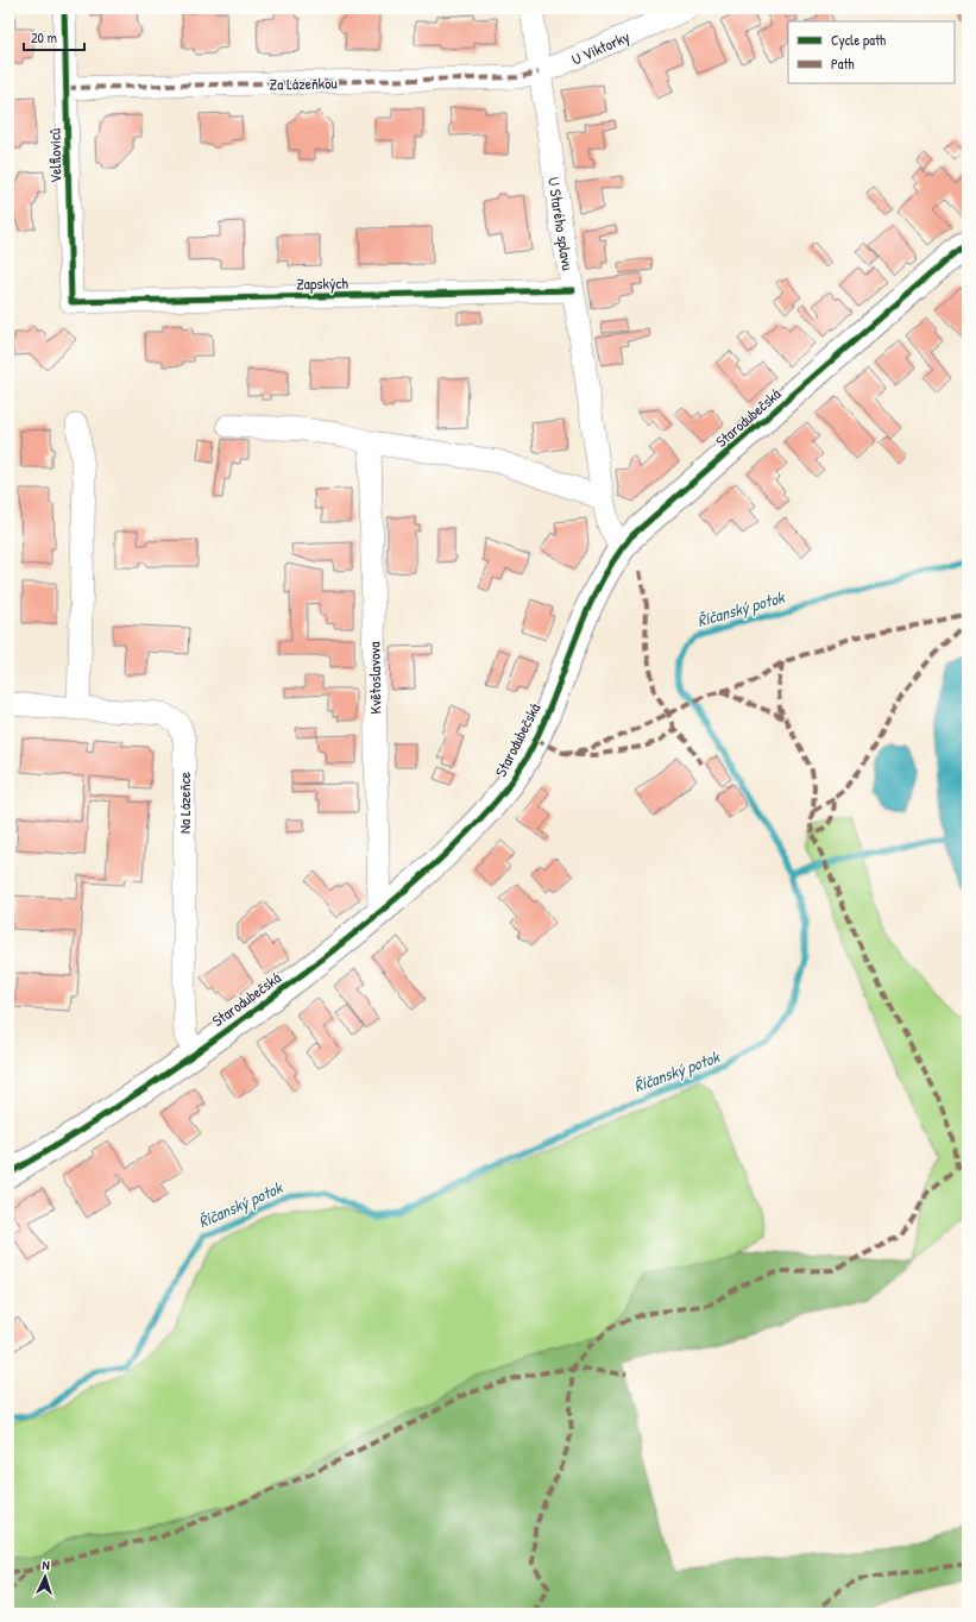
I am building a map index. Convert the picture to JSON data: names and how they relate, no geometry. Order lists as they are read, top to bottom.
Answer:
{
  "streets": {
    "street": [
      "U Viktorky",
      "Za Lázeňkou",
      "Velfloviců",
      "U Starého splavu",
      "Zapských",
      "Starodubečská",
      "Květoslavova",
      "Na Lázeňce"
    ]
  },
  "crossings": [
    ["U Viktorky", "Za Lázeňkou"],
    ["U Viktorky", "U Starého splavu"],
    ["Za Lázeňkou", "Velfloviců"],
    ["Za Lázeňkou", "U Starého splavu"],
    ["Velfloviců", "Zapských"],
    ["U Starého splavu", "Zapských"],
    ["U Starého splavu", "Starodubečská"],
    ["Starodubečská", "Květoslavova"],
    ["Starodubečská", "Na Lázeňce"]
  ],
  "water": ["Říčanský potok"],
  "legend": ["Cycle path", "Path"],
  "scale_bar": "20 m",
  "north": "top"
}
